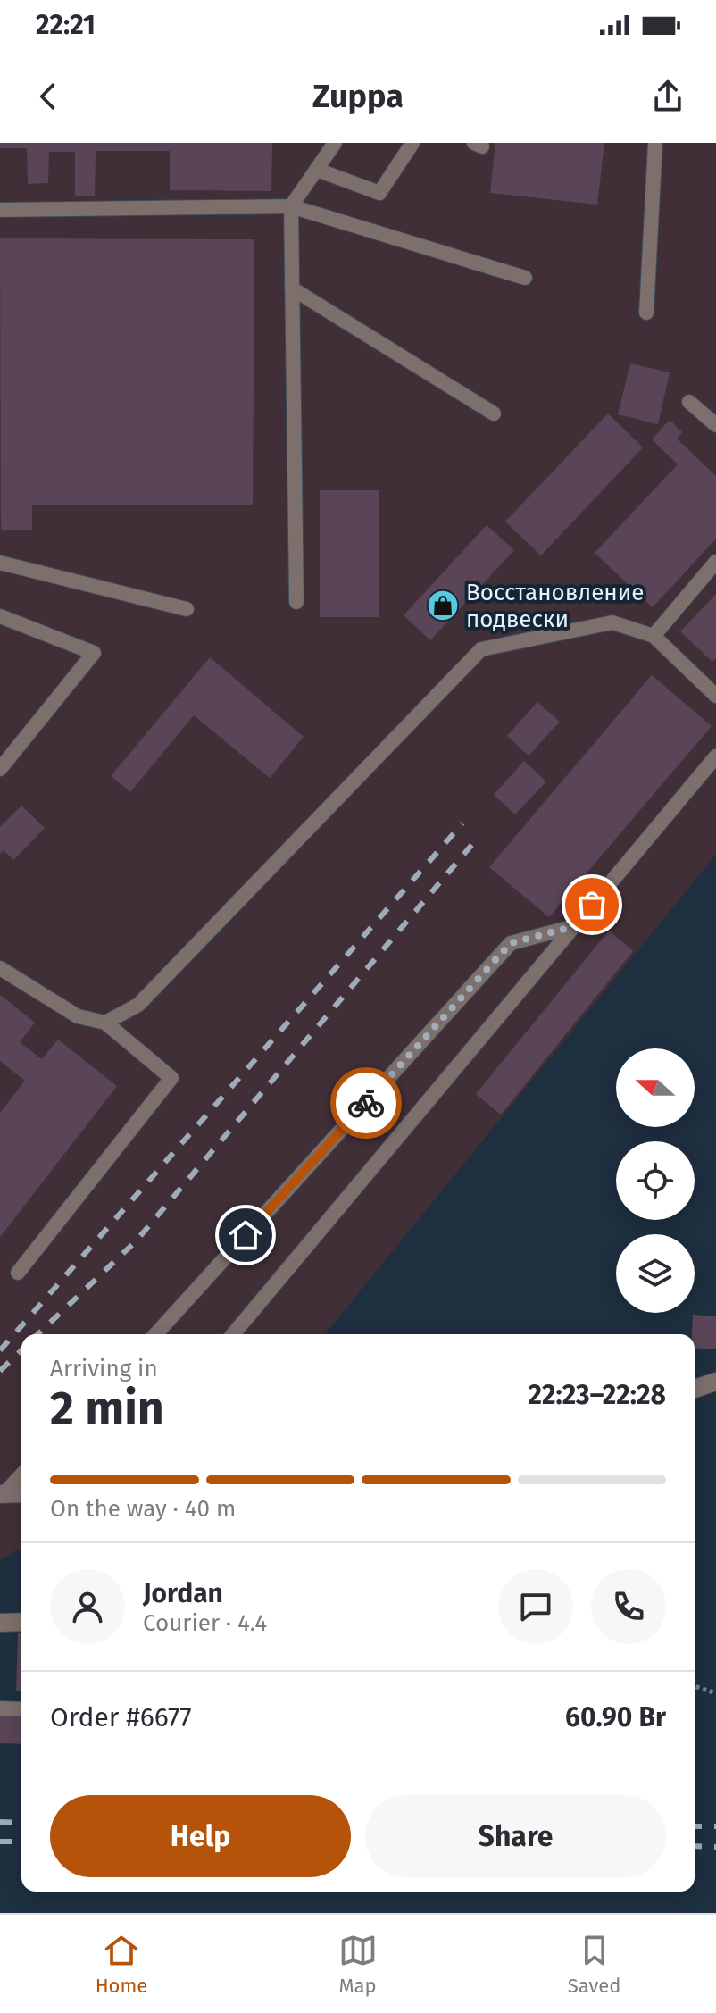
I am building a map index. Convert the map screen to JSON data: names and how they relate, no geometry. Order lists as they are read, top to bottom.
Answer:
{
  "places": {
    "shop": ["Восстановление подвески"]
  },
  "north": "left",
  "page": {
    "status": "22:21",
    "header": "Zuppa",
    "heading": ["2 min", "Arriving in", "22:23–22:28"],
    "panel": [
      "Jordan",
      "Courier · 4.4",
      "Order #6677",
      "60.90 Br"
    ],
    "bar": "On the way · 40 m",
    "buttons": ["Help", "Share"],
    "tabs": ["Home", "Map", "Saved"]
  }
}
